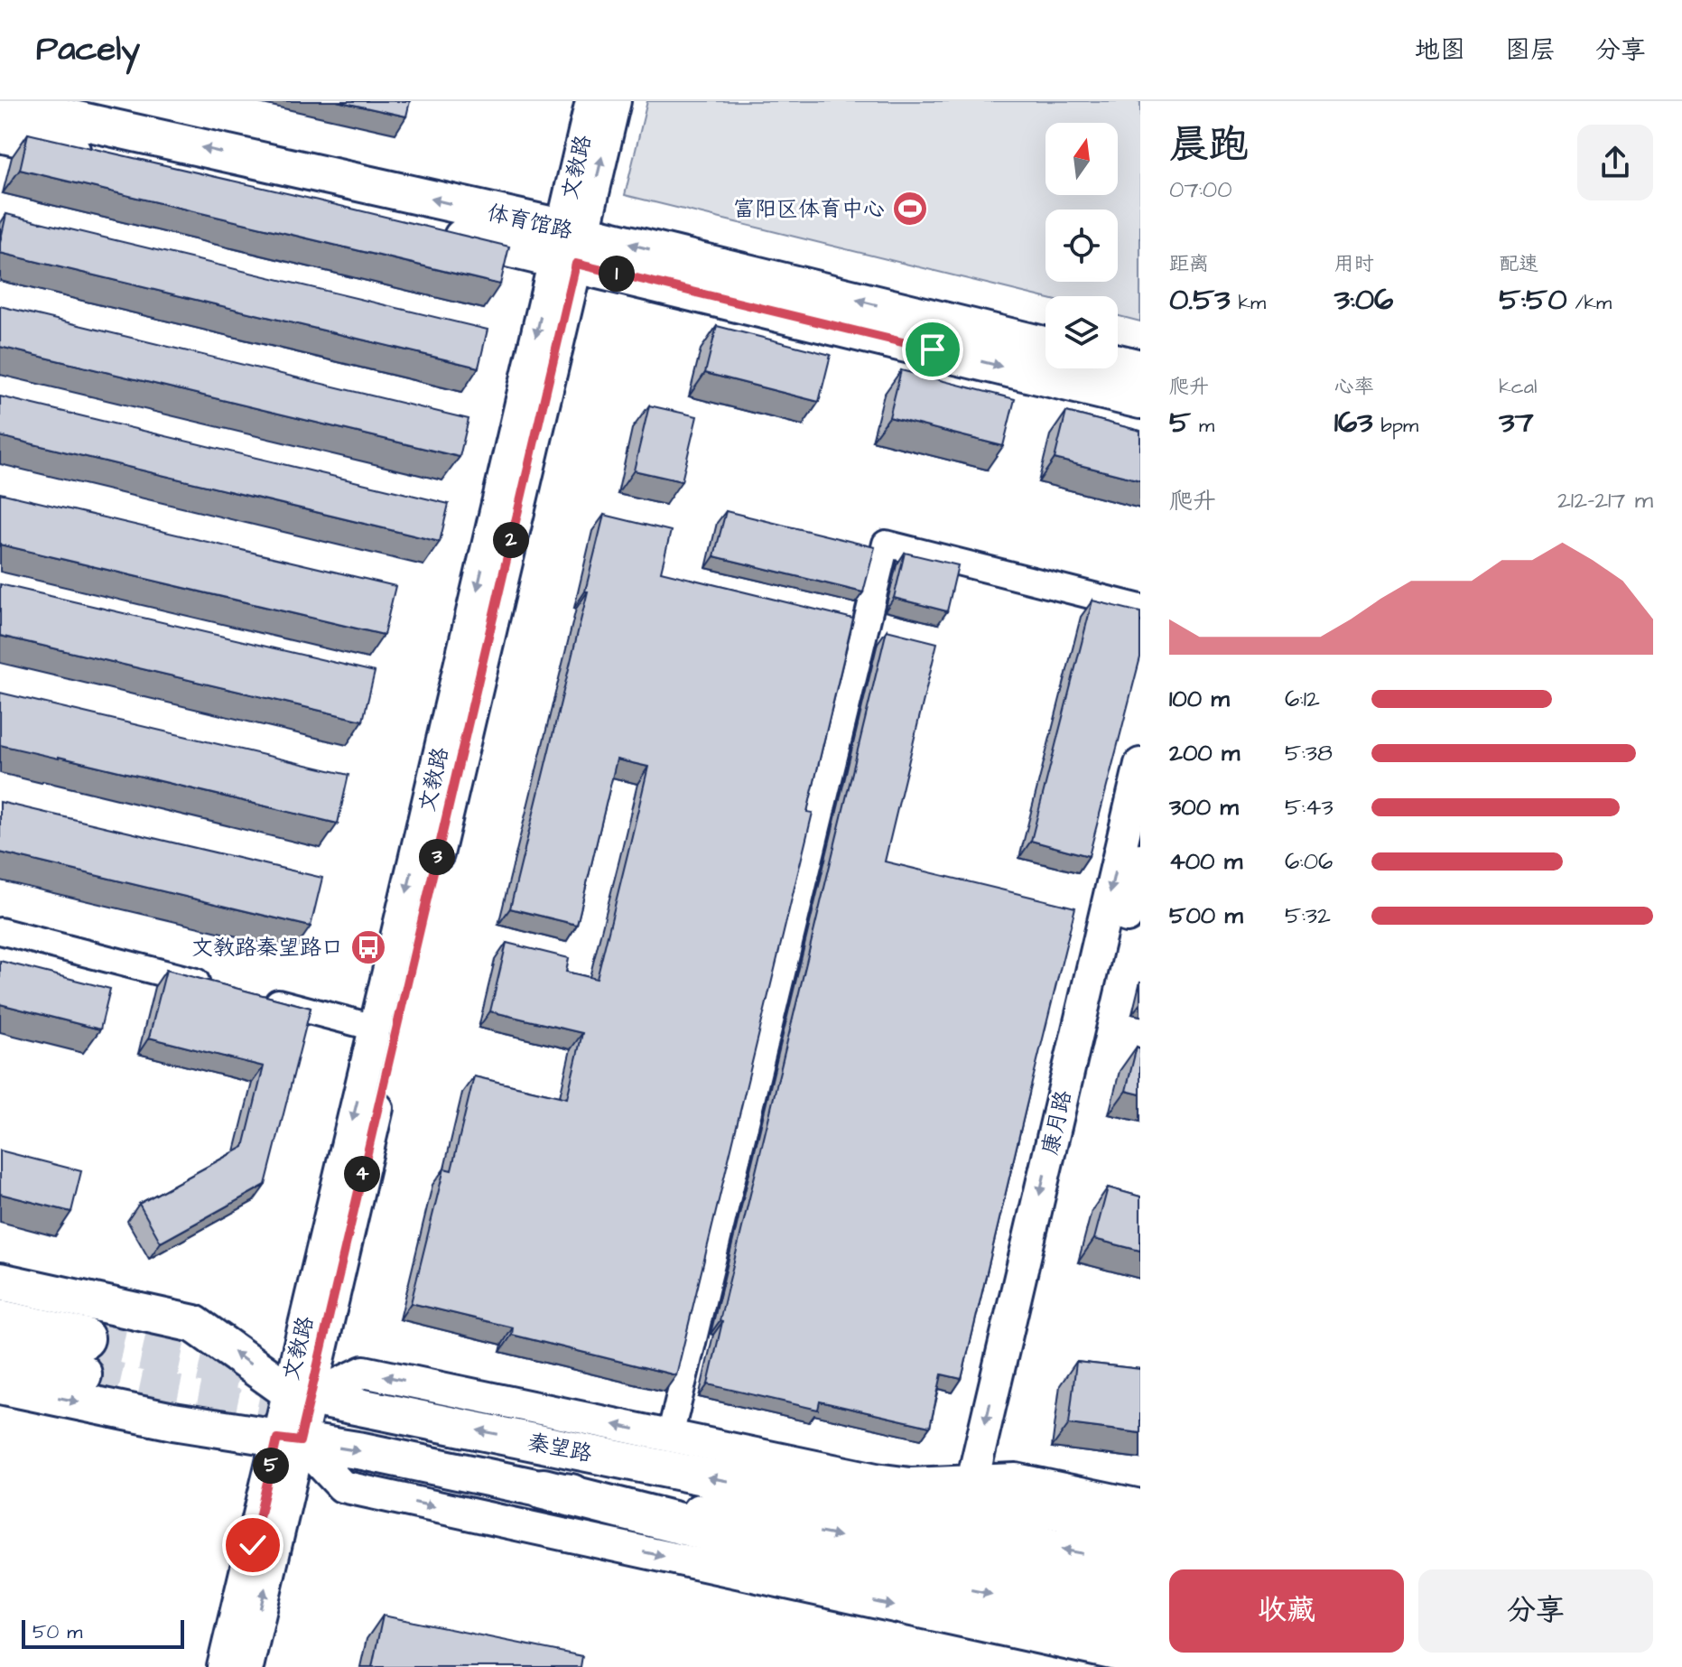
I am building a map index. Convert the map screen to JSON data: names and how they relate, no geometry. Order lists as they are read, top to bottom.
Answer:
{
  "streets": {
    "main road": ["体育馆路", "秦望路"],
    "street": ["文教路", "康月路"]
  },
  "crossings": [
    ["文教路", "体育馆路"],
    ["文教路", "秦望路"]
  ],
  "places": {
    "sports": ["富阳区体育中心"],
    "bus stop": ["文教路秦望路口"]
  },
  "scale_bar": "50 m",
  "north": "top",
  "page": {
    "header": "Pacely",
    "nav": ["地图", "图层", "分享"],
    "heading": ["晨跑", "07:00"],
    "stats": [
      ["距离", "0.53 km"],
      ["用时", "3:06"],
      ["配速", "5:50 /km"],
      ["爬升", "5 m"],
      ["心率", "163 bpm"],
      ["kcal", "37"]
    ],
    "pins": [
      "1",
      "2",
      "3",
      "4",
      "5"
    ],
    "chart": ["爬升", "212–217 m"],
    "list": [
      {
        "name": "100 m",
        "note": "6:12"
      },
      {
        "name": "200 m",
        "note": "5:38"
      },
      {
        "name": "300 m",
        "note": "5:43"
      },
      {
        "name": "400 m",
        "note": "6:06"
      },
      {
        "name": "500 m",
        "note": "5:32"
      }
    ],
    "buttons": ["收藏", "分享"],
    "scale": "50 m"
  }
}
